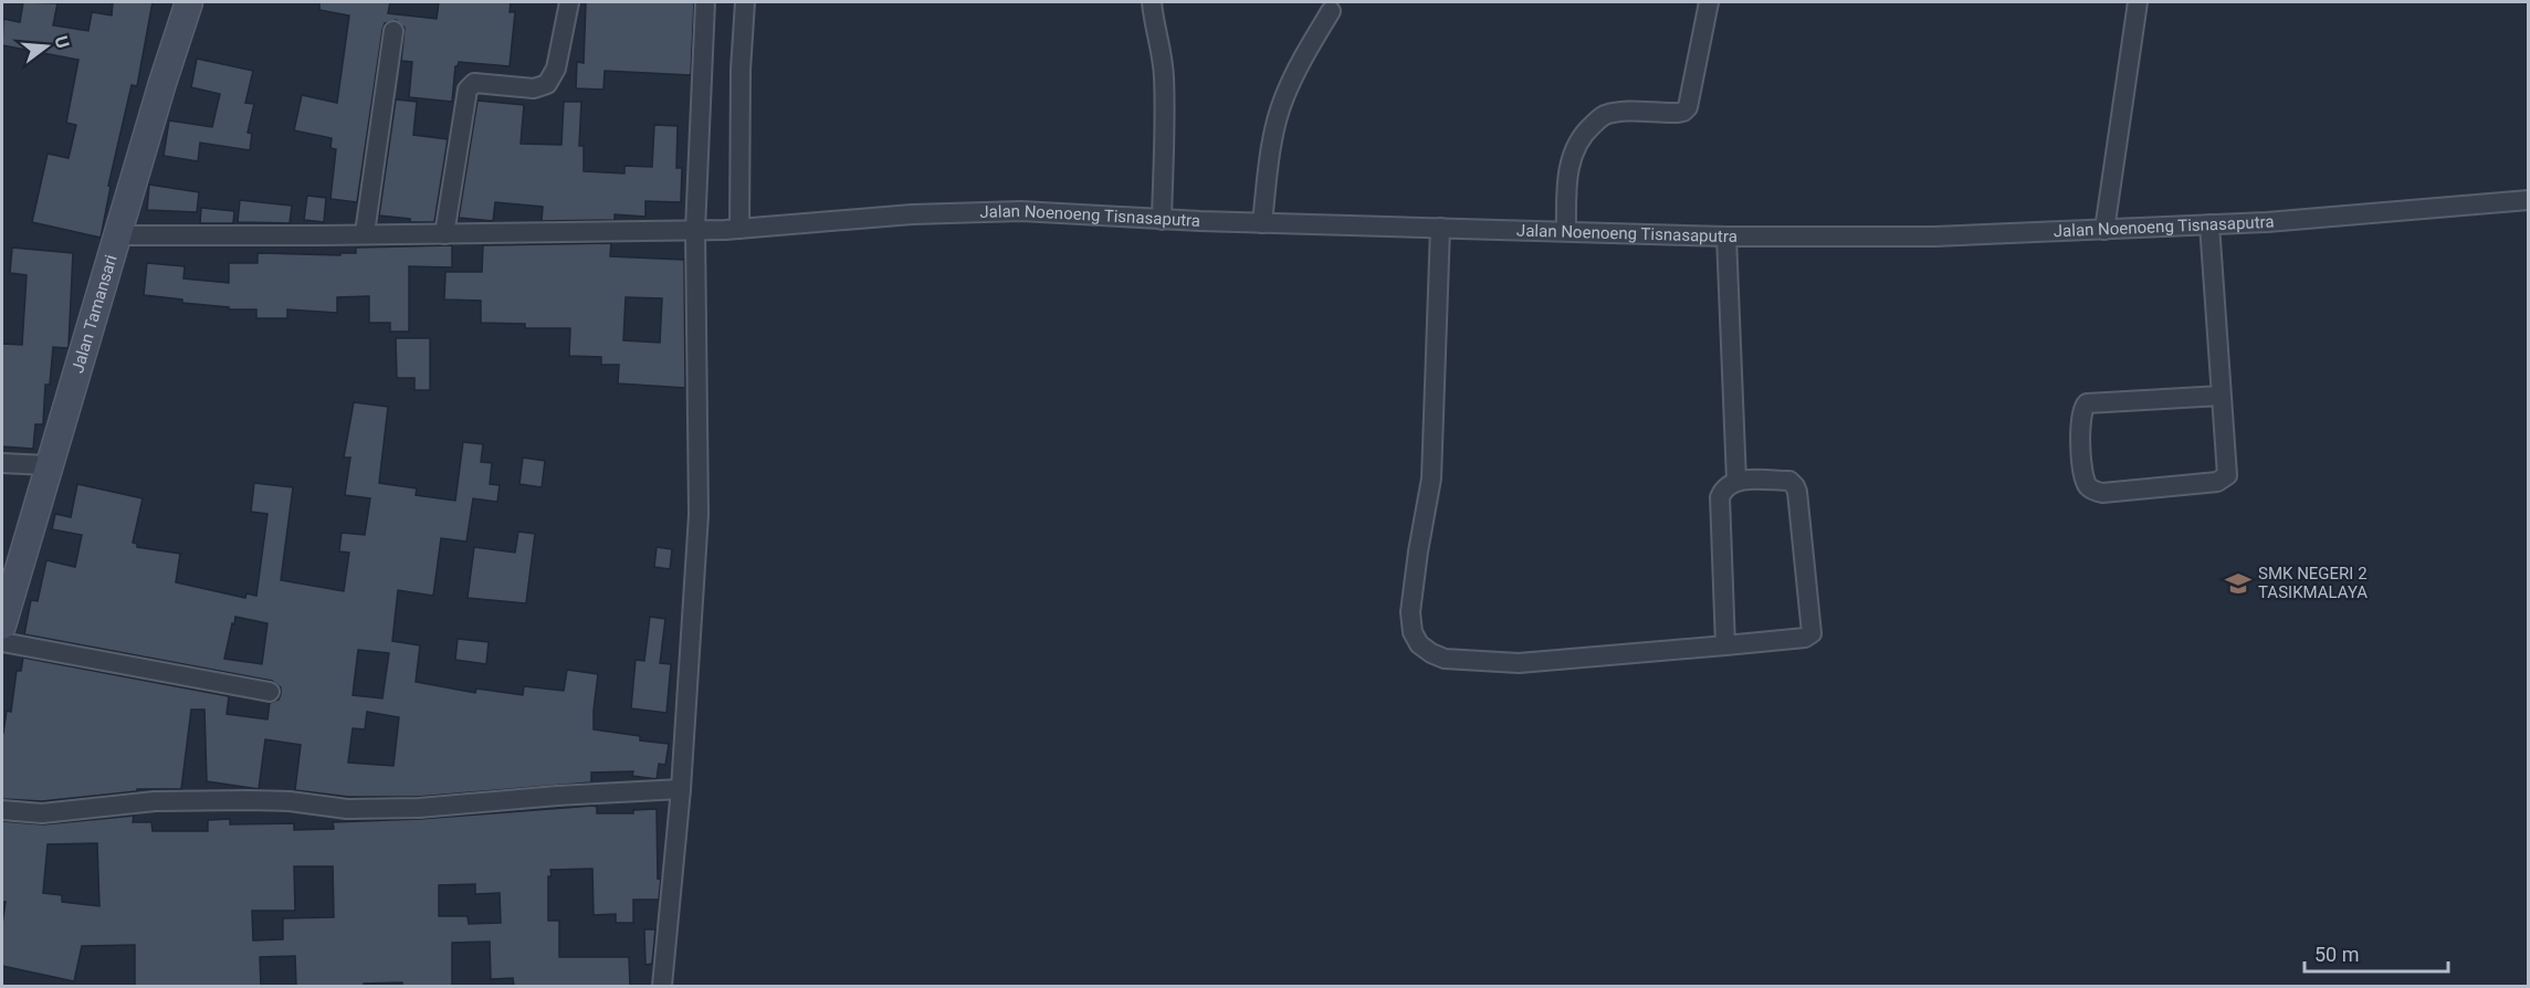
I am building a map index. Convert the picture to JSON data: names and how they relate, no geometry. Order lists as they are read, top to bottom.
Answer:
{
  "streets": {
    "main road": ["Jalan Tamansari"],
    "street": ["Jalan Noenoeng Tisnasaputra"]
  },
  "crossings": [
    ["Jalan Noenoeng Tisnasaputra", "Jalan Tamansari"]
  ],
  "places": {
    "school or university": ["SMK NEGERI 2 TASIKMALAYA"]
  },
  "scale_bar": "50 m",
  "north": "right"
}
